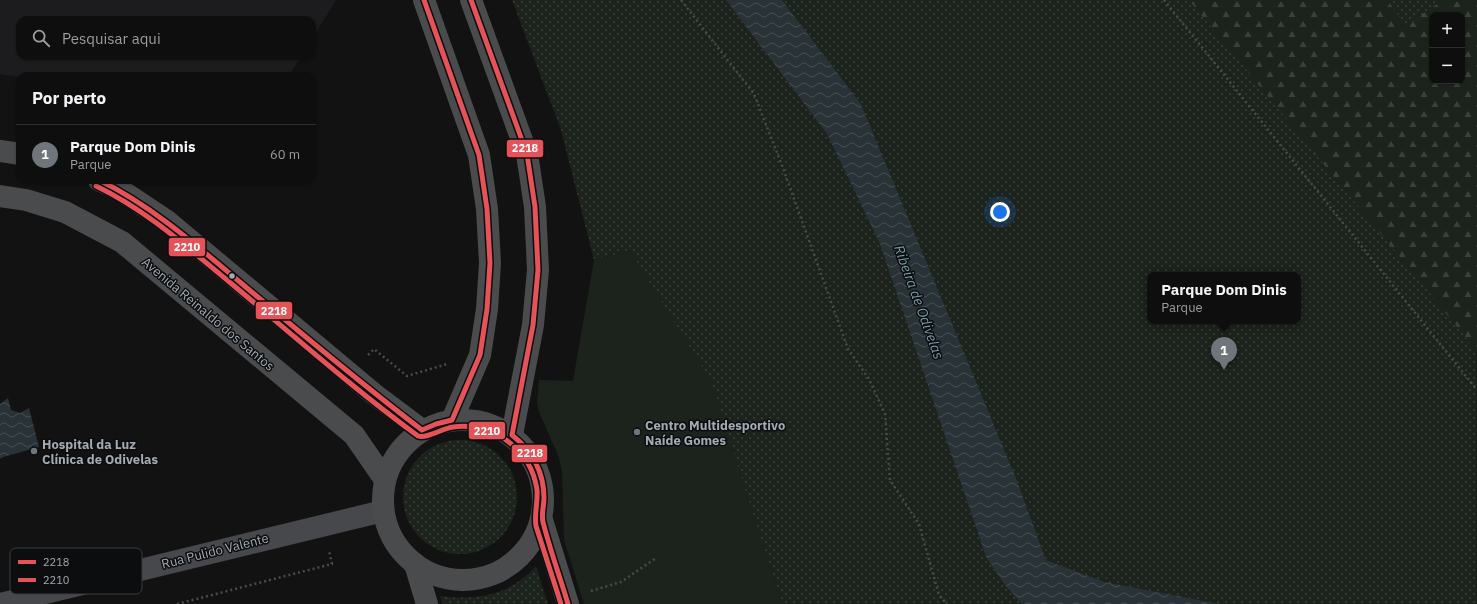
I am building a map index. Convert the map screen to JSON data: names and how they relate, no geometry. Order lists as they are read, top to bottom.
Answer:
{
  "streets": {
    "main road": ["Avenida Reinaldo dos Santos"],
    "street": ["Rua Pulido Valente"]
  },
  "water": ["Ribeira de Odivelas"],
  "places": ["Centro Multidesportivo Naíde Gomes", "Hospital da Luz Clínica de Odivelas"],
  "lines": ["transit line 2218", "transit line 2210"],
  "legend": ["2218", "2210"],
  "page": {
    "map_buttons": ["+", "−"],
    "search": "Pesquisar aqui",
    "heading": "Por perto",
    "list": [
      {
        "mark": "1",
        "name": "Parque Dom Dinis",
        "note": "Parque",
        "value": "60 m"
      }
    ],
    "popup": ["Parque Dom Dinis", "Parque"],
    "pins": "1"
  }
}
